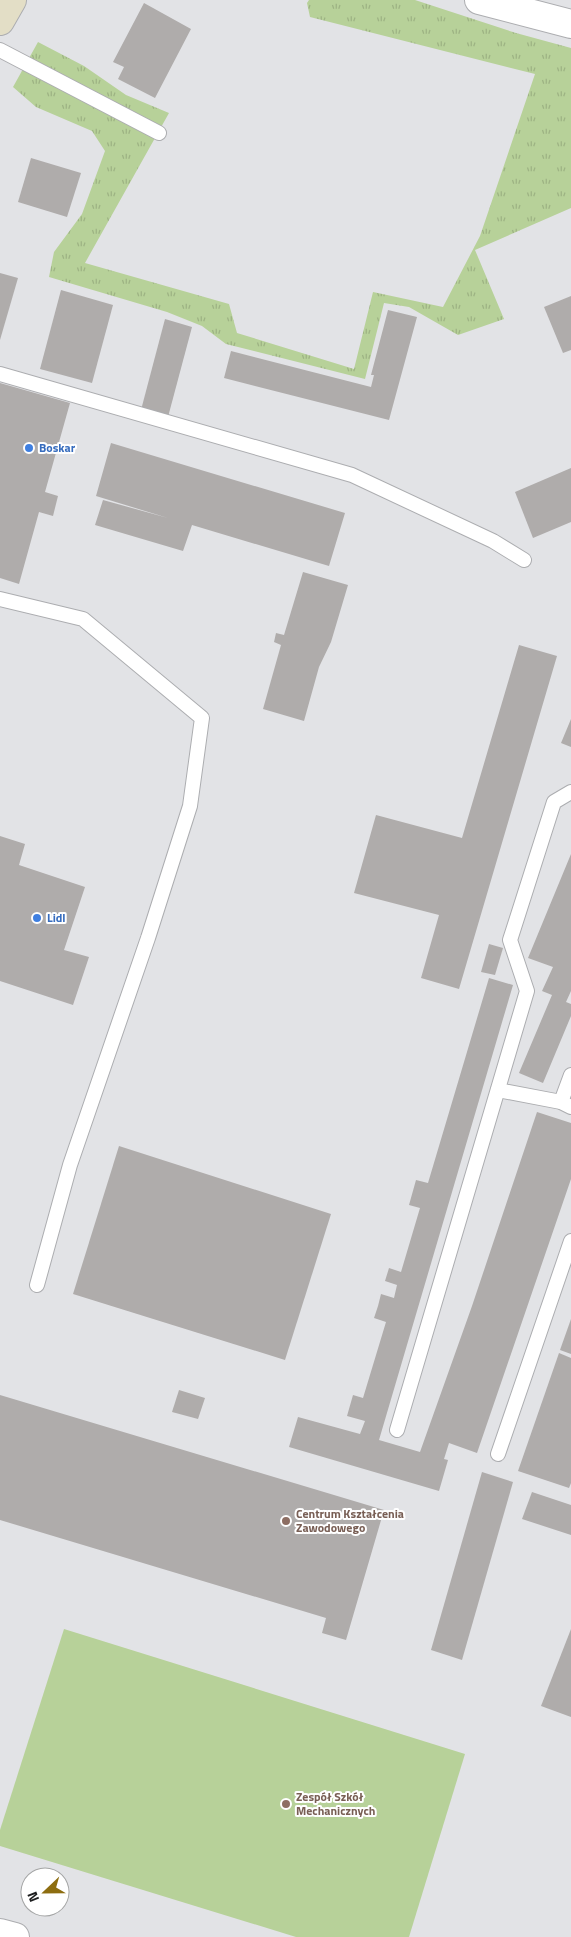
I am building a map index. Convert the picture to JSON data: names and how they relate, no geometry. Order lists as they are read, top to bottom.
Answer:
{
  "places": [
    "Boskar",
    "Lidl",
    "Centrum Kształcenia Zawodowego",
    "Zespół Szkół Mechanicznych"
  ],
  "north": "left"
}
